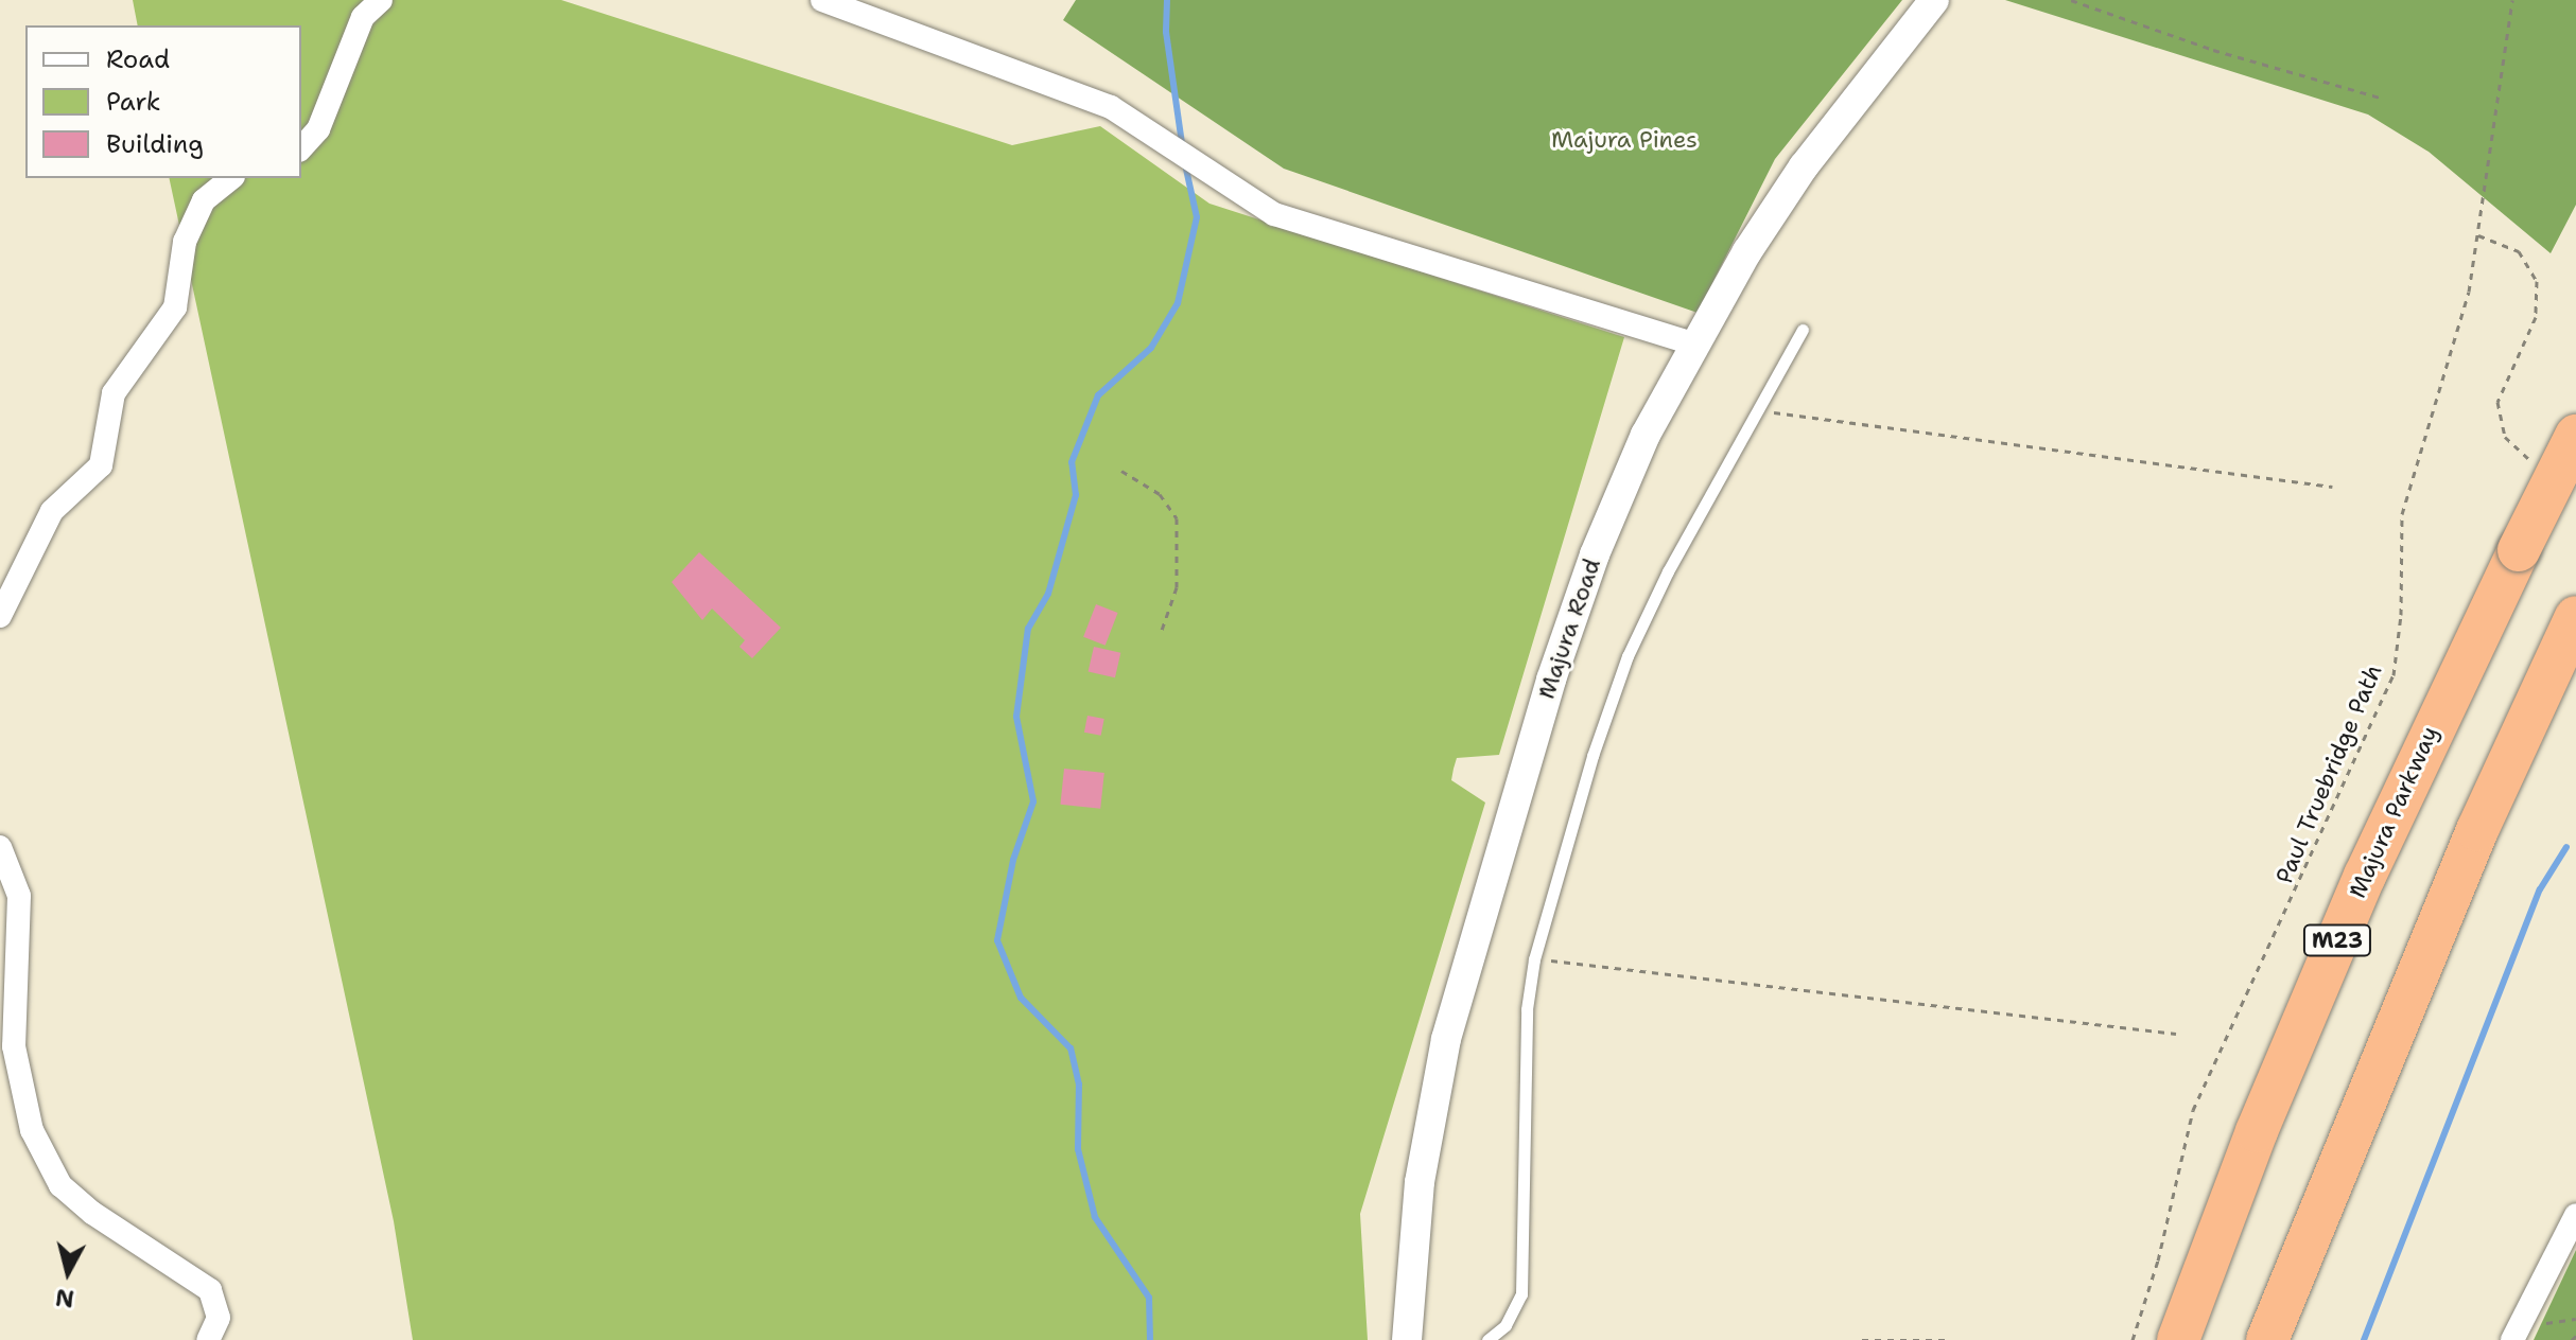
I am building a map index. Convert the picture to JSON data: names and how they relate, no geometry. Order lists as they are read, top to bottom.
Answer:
{
  "streets": {
    "highway": ["Majura Parkway", "M23"],
    "street": ["Majura Road"],
    "path": ["Paul Truebridge Path"]
  },
  "parks": ["Majura Pines"],
  "legend": ["Road", "Park", "Building"],
  "north": "bottom"
}
